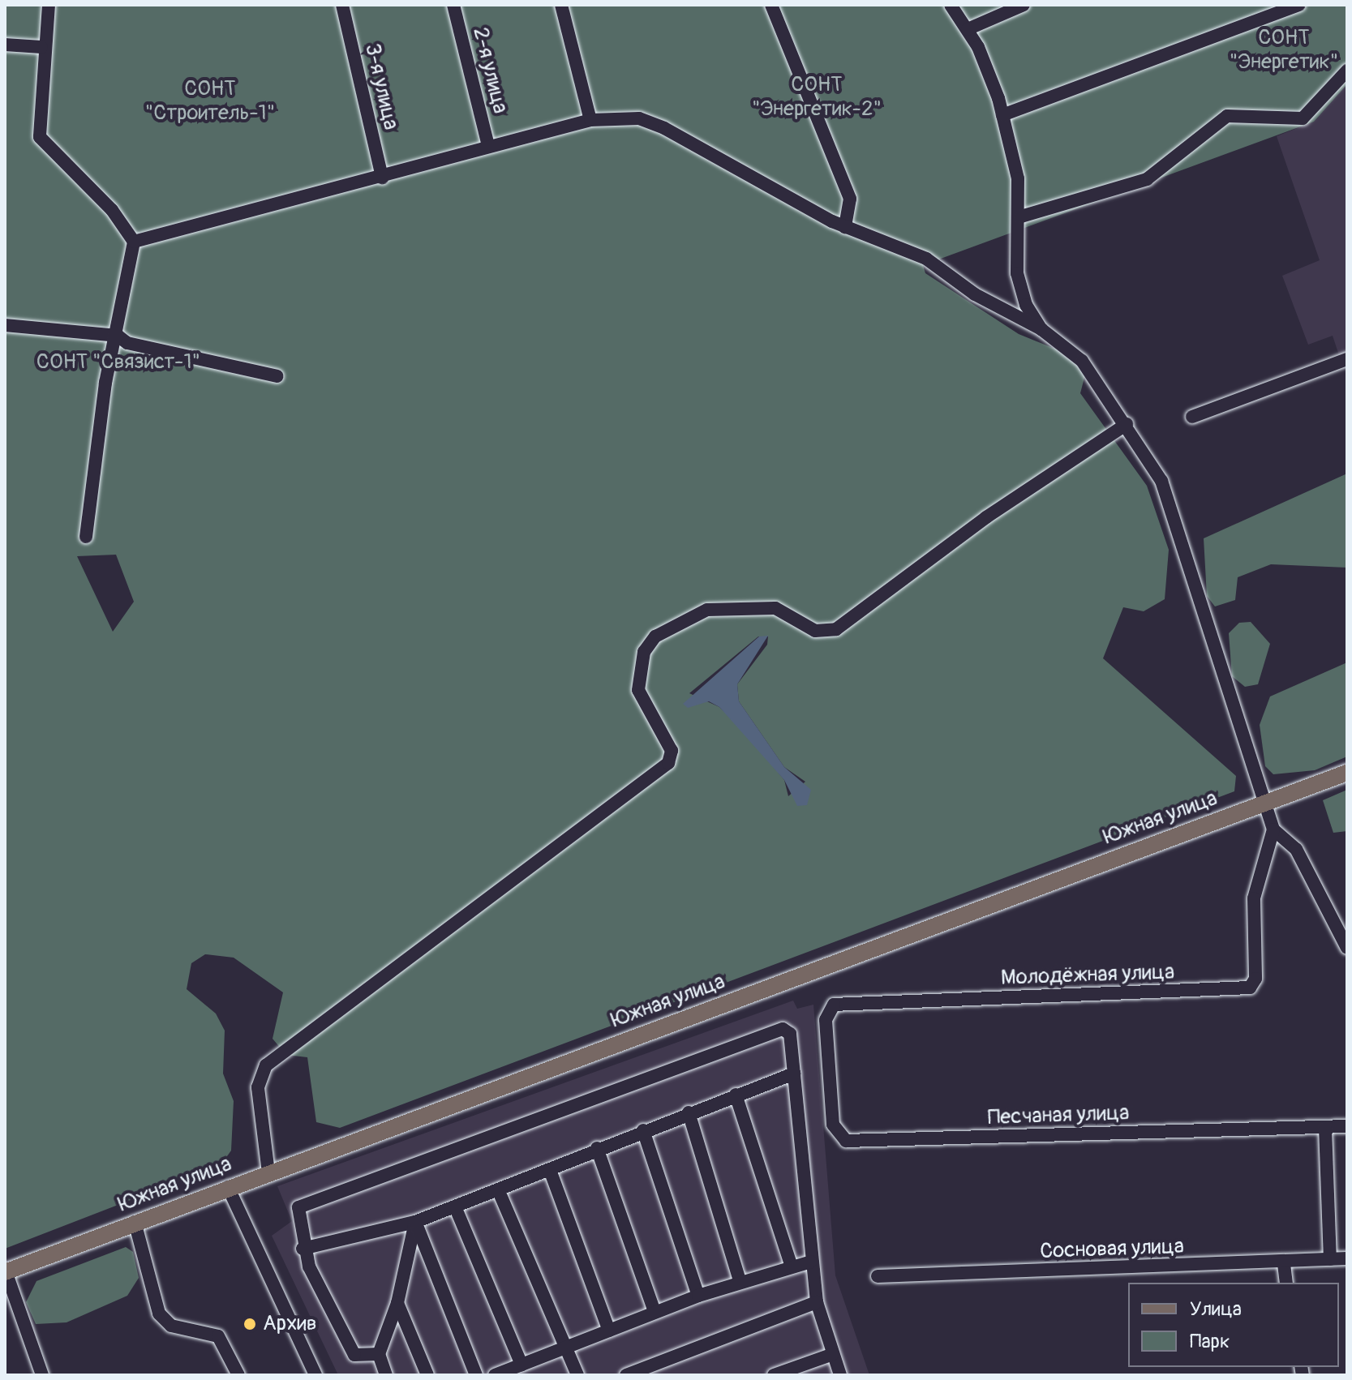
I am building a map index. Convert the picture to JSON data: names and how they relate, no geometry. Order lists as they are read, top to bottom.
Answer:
{
  "streets": {
    "main road": ["Южная улица"],
    "street": [
      "2-я улица",
      "3-я улица",
      "Молодёжная улица",
      "Песчаная улица",
      "Сосновая улица"
    ]
  },
  "crossings": [
    ["Молодёжная улица", "Песчаная улица"]
  ],
  "parks": [
    "СОНТ \"Энергетик\"",
    "СОНТ \"Энергетик-2\"",
    "СОНТ \"Строитель-1\"",
    "СОНТ \"Связист-1\""
  ],
  "places": ["Архив"],
  "legend": ["Улица", "Парк"]
}
